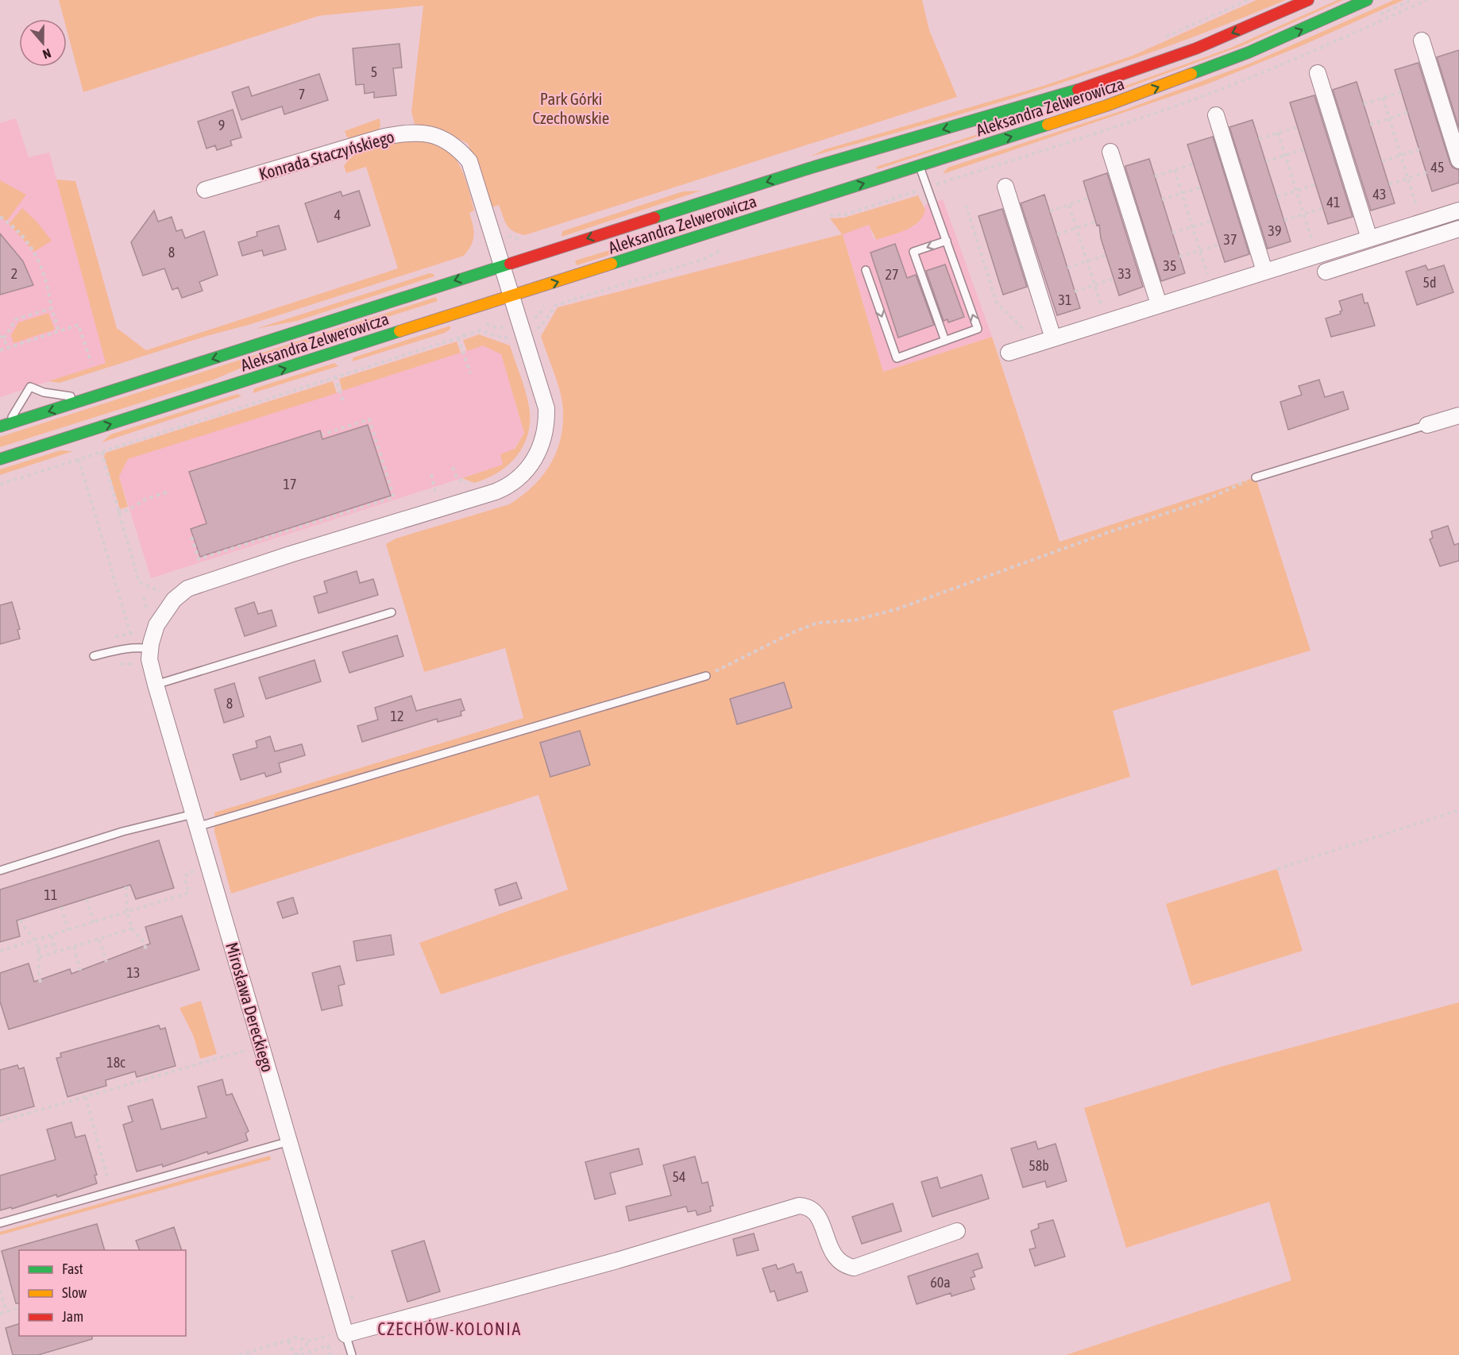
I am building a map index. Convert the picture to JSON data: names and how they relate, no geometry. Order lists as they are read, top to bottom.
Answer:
{
  "streets": {
    "street": ["Aleksandra Zelwerowicza", "Konrada Staczyńskiego", "Mirosława Dereckiego"]
  },
  "crossings": [
    ["Aleksandra Zelwerowicza", "Konrada Staczyńskiego"],
    ["Konrada Staczyńskiego", "Mirosława Dereckiego"]
  ],
  "districts": ["CZECHÓW-KOLONIA"],
  "parks": ["Park Górki Czechowskie"],
  "house_numbers": [
    "5",
    "7",
    "9",
    "45",
    "43",
    "41",
    "4",
    "39",
    "37",
    "8",
    "35",
    "2",
    "33",
    "27",
    "5d",
    "31",
    "17",
    "8",
    "12",
    "11",
    "13",
    "18c",
    "58b",
    "54",
    "60a"
  ],
  "legend": ["Fast", "Slow", "Jam"],
  "north": "bottom"
}
